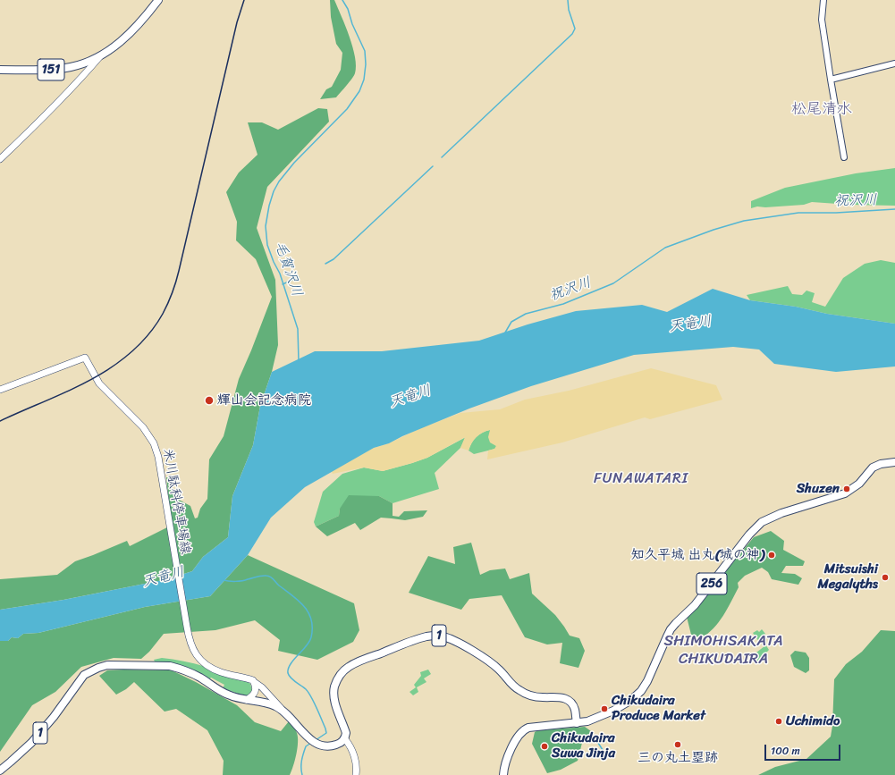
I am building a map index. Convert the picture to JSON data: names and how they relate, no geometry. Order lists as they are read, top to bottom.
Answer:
{
  "streets": {
    "main road": [
      "151",
      "米川駄科停車場線",
      "256",
      "1"
    ]
  },
  "crossings": [
    ["米川駄科停車場線", "1"],
    ["256", "1"]
  ],
  "districts": ["松尾清水", "FUNAWATARI", "SHIMOHISAKATA CHIKUDAIRA"],
  "water": ["祝沢川", "毛賀沢川", "天竜川"],
  "places": [
    "輝山会記念病院",
    "Shuzen",
    "知久平城 出丸(城の神)",
    "Mitsuishi Megalyths",
    "Chikudaira Produce Market",
    "Uchimido",
    "三の丸土塁跡",
    "Chikudaira Suwa Jinja"
  ],
  "scale_bar": "100 m"
}
